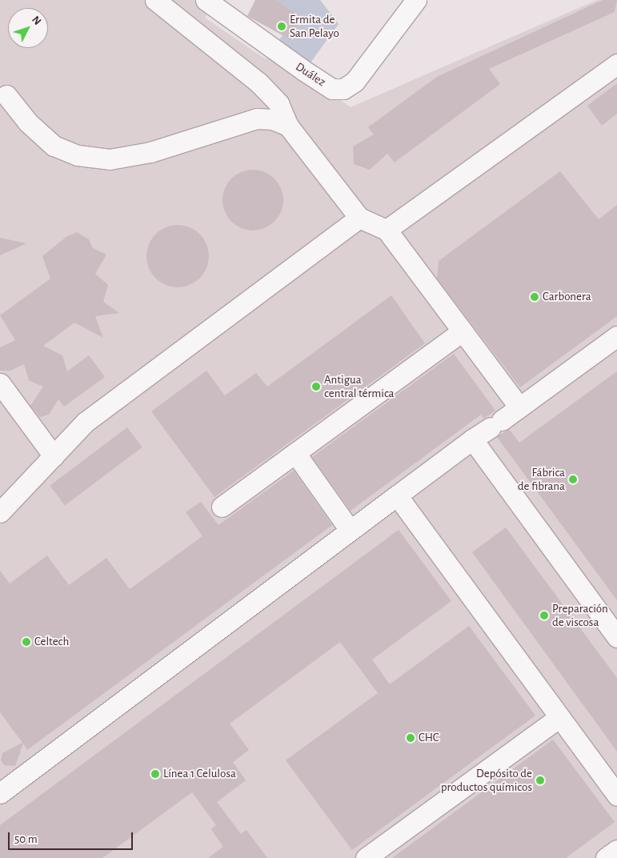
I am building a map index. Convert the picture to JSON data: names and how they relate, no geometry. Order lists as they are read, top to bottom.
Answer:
{
  "streets": {
    "street": ["Duález"]
  },
  "places": [
    "Ermita de San Pelayo",
    "Carbonera",
    "Antigua central térmica",
    "Fábrica de fibrana",
    "Preparación de viscosa",
    "Celtech",
    "CHC",
    "Línea 1 Celulosa",
    "Depósito de productos químicos"
  ],
  "scale_bar": "50 m",
  "north": "top right"
}
